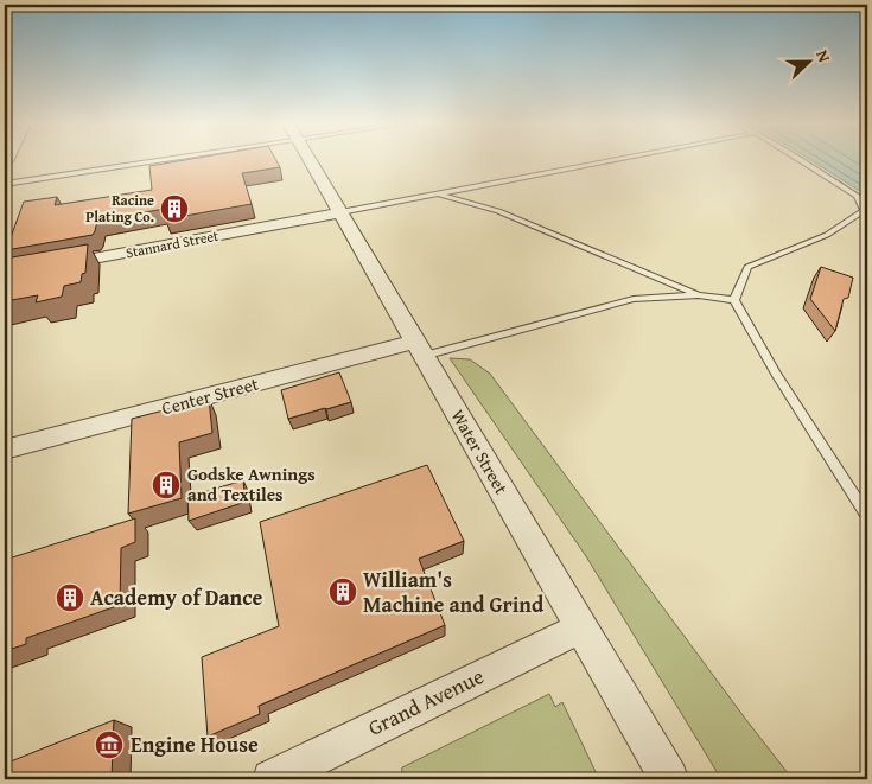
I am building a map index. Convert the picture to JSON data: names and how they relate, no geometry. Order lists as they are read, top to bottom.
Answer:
{
  "streets": {
    "street": [
      "Stannard Street",
      "Center Street",
      "Water Street",
      "Grand Avenue"
    ]
  },
  "crossings": [
    ["Stannard Street", "Water Street"],
    ["Center Street", "Water Street"],
    ["Water Street", "Grand Avenue"]
  ],
  "places": {
    "building": [
      "Racine Plating Co.",
      "Godske Awnings and Textiles",
      "William's Machine and Grind",
      "Academy of Dance"
    ],
    "museum": ["Engine House"]
  },
  "north": "right"
}
